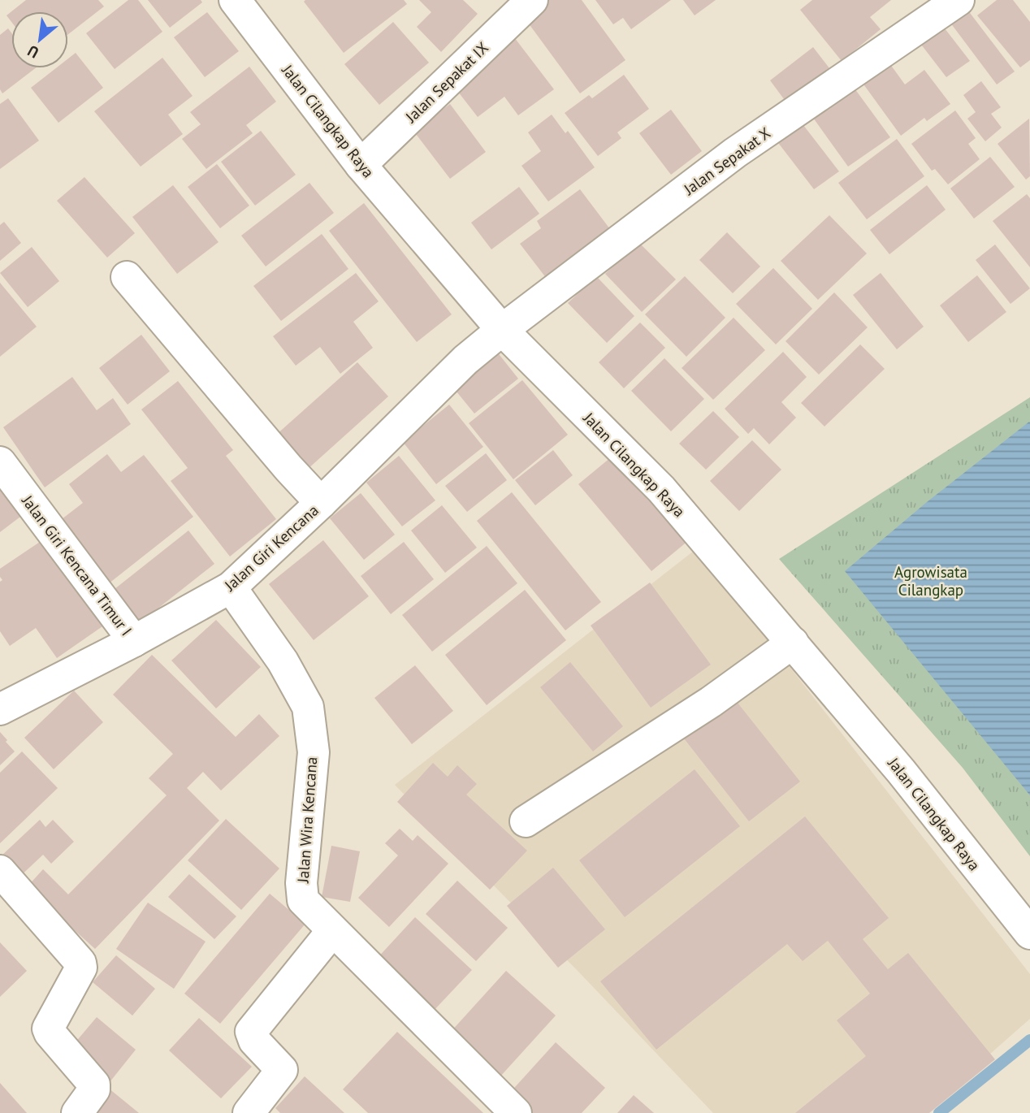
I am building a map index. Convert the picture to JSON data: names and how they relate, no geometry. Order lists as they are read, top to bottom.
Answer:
{
  "streets": {
    "street": [
      "Jalan Sepakat IX",
      "Jalan Cilangkap Raya",
      "Jalan Sepakat X",
      "Jalan Giri Kencana",
      "Jalan Giri Kencana Timur I",
      "Jalan Wira Kencana"
    ]
  },
  "crossings": [
    ["Jalan Sepakat IX", "Jalan Cilangkap Raya"],
    ["Jalan Cilangkap Raya", "Jalan Sepakat X"],
    ["Jalan Cilangkap Raya", "Jalan Giri Kencana"],
    ["Jalan Sepakat X", "Jalan Giri Kencana"],
    ["Jalan Giri Kencana", "Jalan Giri Kencana Timur I"],
    ["Jalan Giri Kencana", "Jalan Wira Kencana"]
  ],
  "parks": ["Agrowisata Cilangkap"],
  "north": "bottom left"
}
